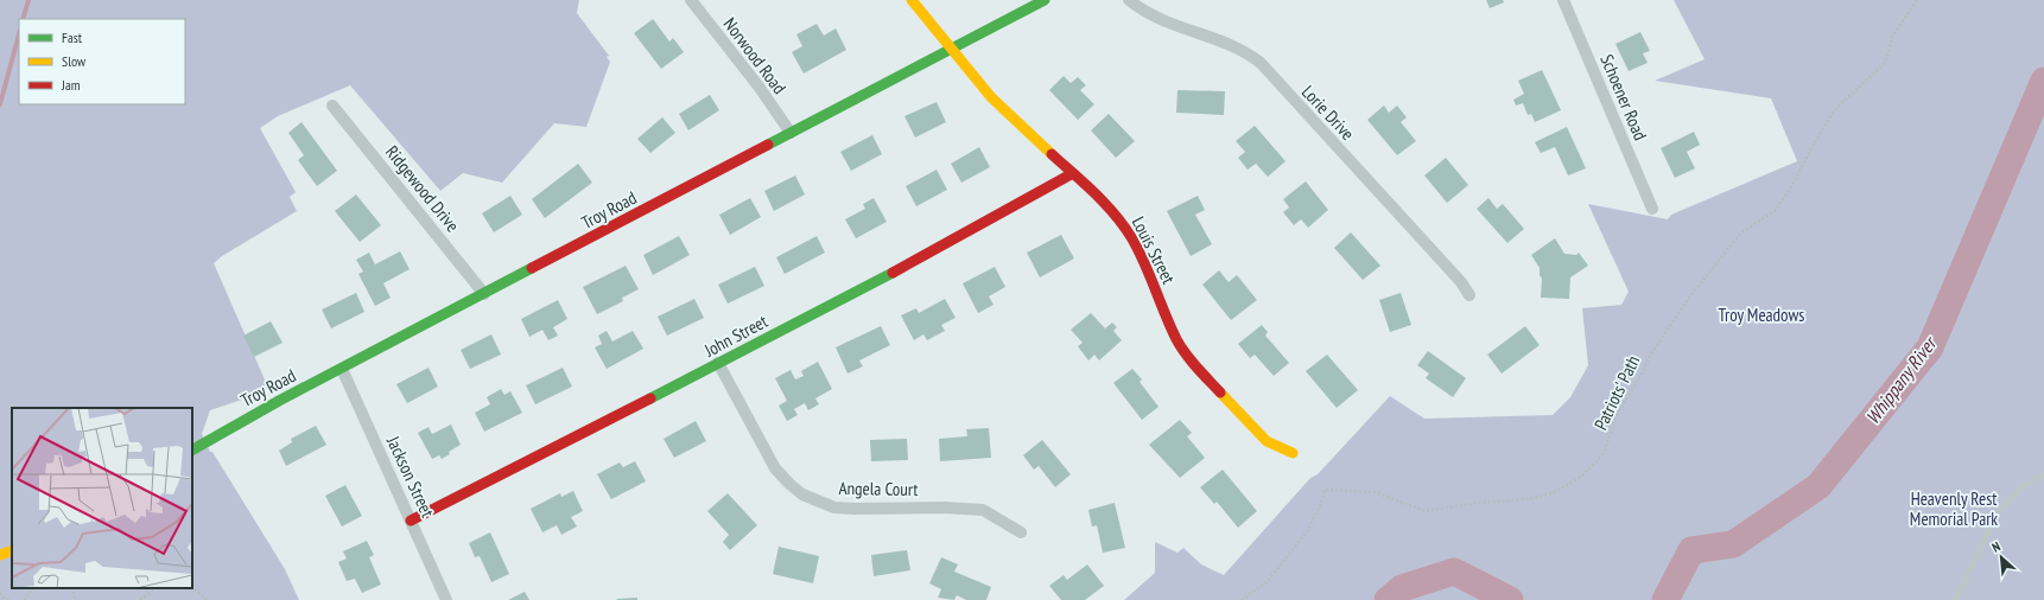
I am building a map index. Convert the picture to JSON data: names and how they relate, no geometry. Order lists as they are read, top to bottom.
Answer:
{
  "streets": {
    "street": [
      "Norwood Road",
      "Schoener Road",
      "Lorie Drive",
      "Ridgewood Drive",
      "Troy Road",
      "Louis Street",
      "John Street",
      "Jackson Street",
      "Angela Court"
    ],
    "path": ["Patriots' Path"]
  },
  "crossings": [
    ["Norwood Road", "Troy Road"],
    ["Ridgewood Drive", "Troy Road"],
    ["Troy Road", "Louis Street"],
    ["Troy Road", "Jackson Street"],
    ["Louis Street", "John Street"],
    ["John Street", "Jackson Street"],
    ["John Street", "Angela Court"]
  ],
  "water": ["Whippany River"],
  "parks": ["Troy Meadows", "Heavenly Rest Memorial Park"],
  "legend": ["Fast", "Slow", "Jam"],
  "north": "top left"
}
